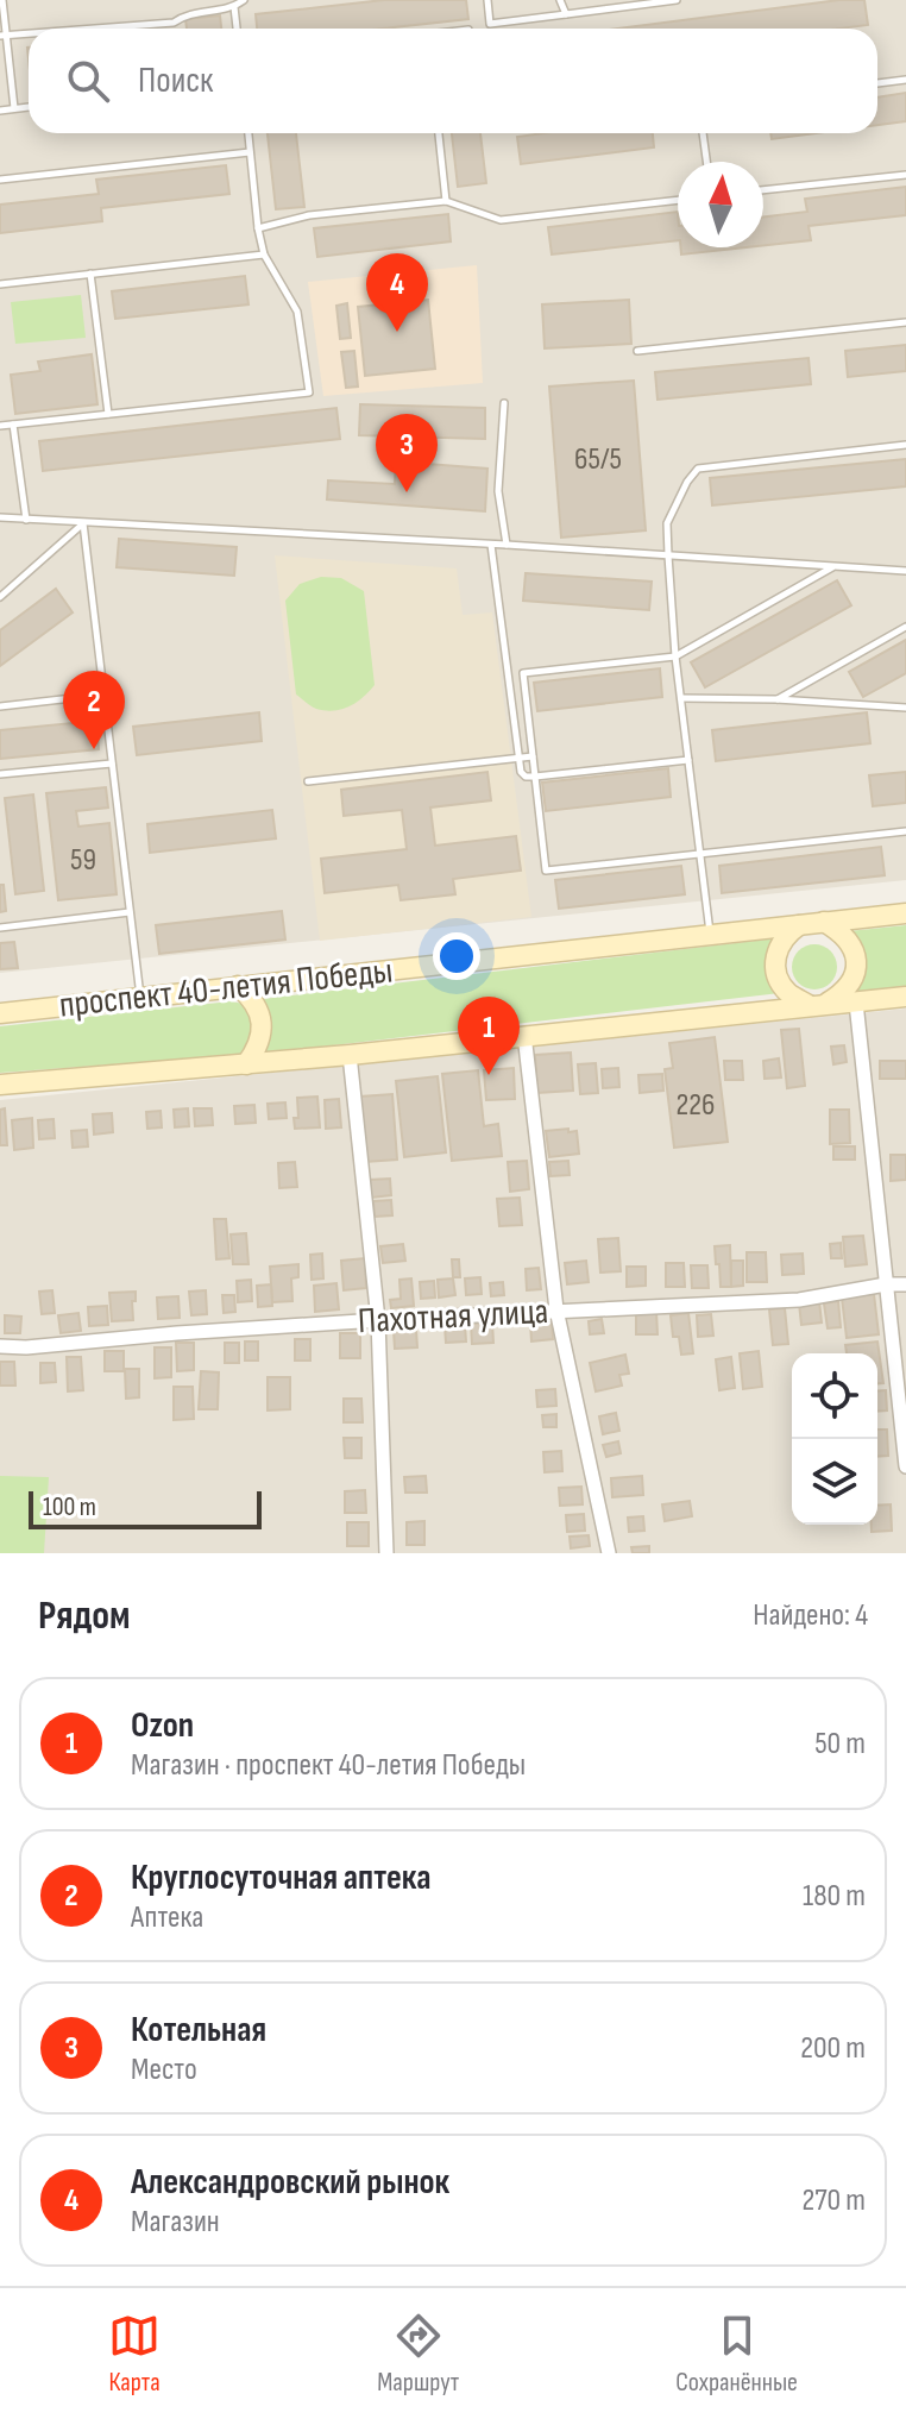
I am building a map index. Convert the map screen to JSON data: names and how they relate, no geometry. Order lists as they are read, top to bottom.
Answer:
{
  "streets": {
    "main road": ["проспект 40-летия Победы"],
    "street": ["Пахотная улица"]
  },
  "house_numbers": ["65/5", "59", "226"],
  "scale_bar": "100 m",
  "north": "top",
  "page": {
    "search": "Поиск",
    "pins": [
      "4",
      "3",
      "2",
      "1"
    ],
    "scale": "100 m",
    "heading": ["Рядом", "Найдено: 4"],
    "list": [
      {
        "mark": "1",
        "name": "Ozon",
        "note": "Магазин · проспект 40-летия Победы",
        "value": "50 m"
      },
      {
        "mark": "2",
        "name": "Круглосуточная аптека",
        "note": "Аптека",
        "value": "180 m"
      },
      {
        "mark": "3",
        "name": "Котельная",
        "note": "Место",
        "value": "200 m"
      },
      {
        "mark": "4",
        "name": "Александровский рынок",
        "note": "Магазин",
        "value": "270 m"
      }
    ],
    "nav": ["Карта", "Маршрут", "Сохранённые"]
  }
}
